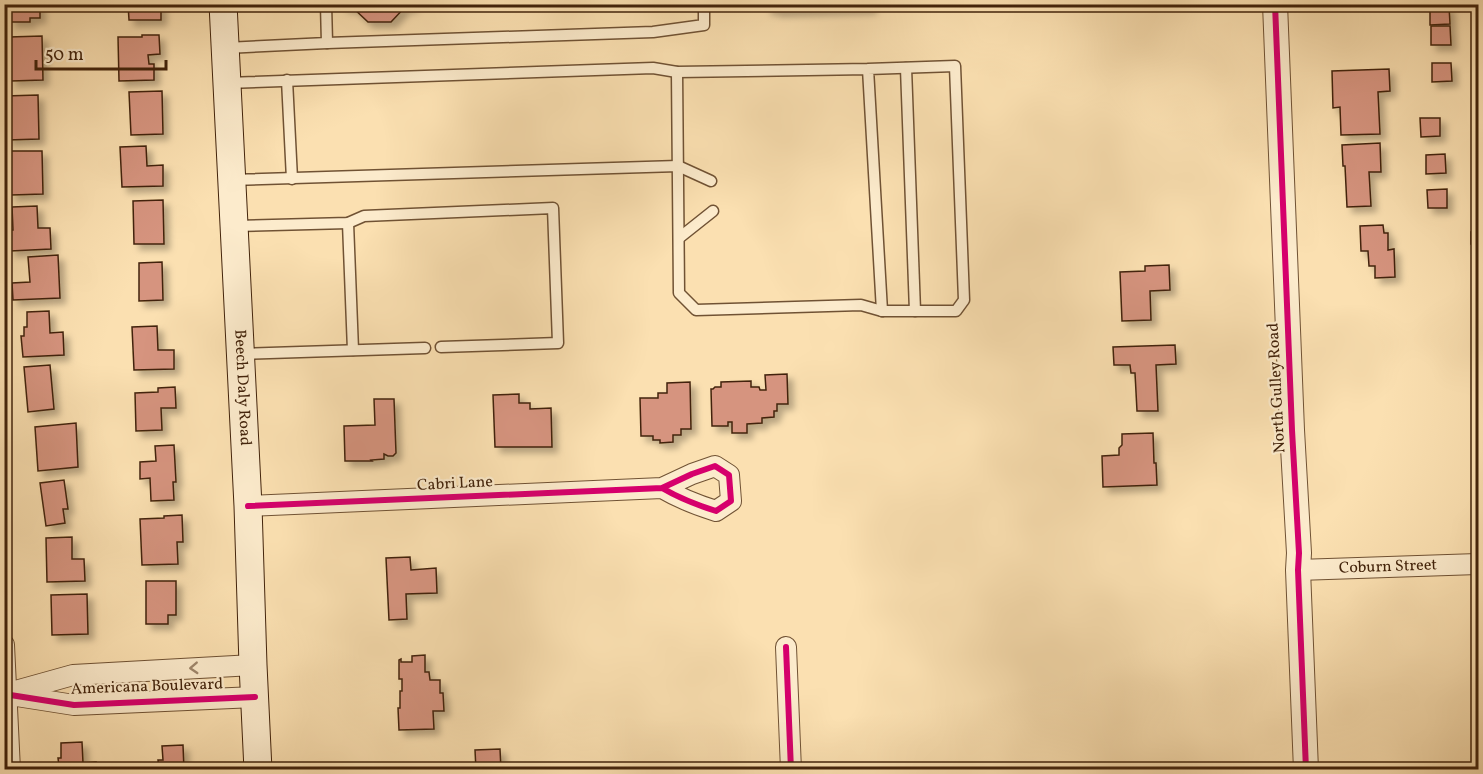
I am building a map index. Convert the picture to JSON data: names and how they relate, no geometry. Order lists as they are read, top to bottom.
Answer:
{
  "streets": {
    "main road": ["Beech Daly Road"],
    "street": [
      "North Gulley Road",
      "Cabri Lane",
      "Coburn Street",
      "Americana Boulevard"
    ]
  },
  "crossings": [
    ["Beech Daly Road", "Cabri Lane"],
    ["Beech Daly Road", "Americana Boulevard"],
    ["North Gulley Road", "Coburn Street"]
  ],
  "scale_bar": "50 m"
}
